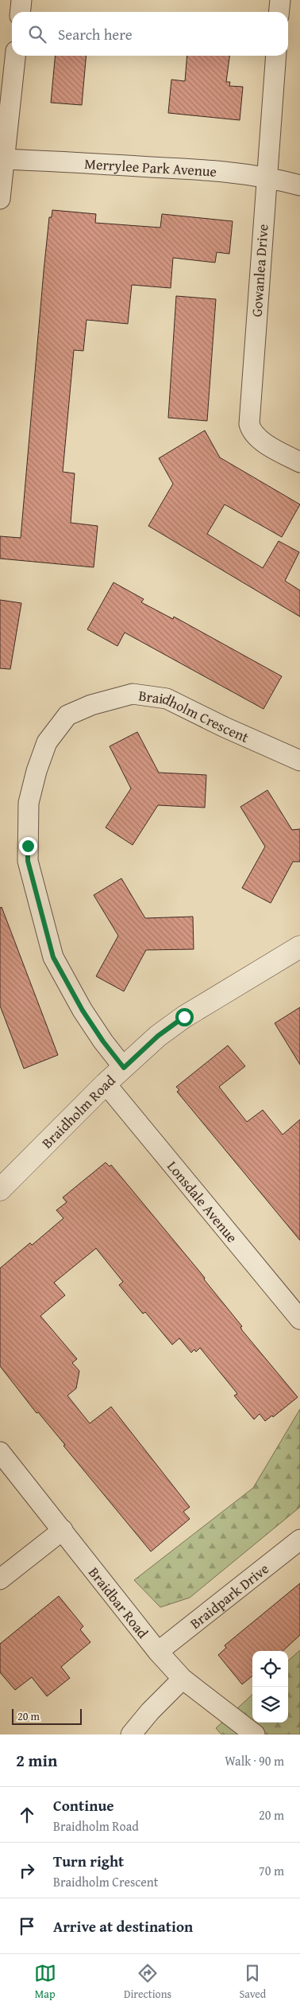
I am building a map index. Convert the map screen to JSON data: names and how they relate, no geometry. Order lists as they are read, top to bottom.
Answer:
{
  "streets": {
    "street": [
      "Merrylee Park Avenue",
      "Gowanlea Drive",
      "Braidholm Crescent",
      "Braidholm Road",
      "Lonsdale Avenue",
      "Braidpark Drive",
      "Braidbar Road"
    ]
  },
  "crossings": [
    ["Merrylee Park Avenue", "Gowanlea Drive"],
    ["Braidholm Crescent", "Braidholm Road"],
    ["Braidholm Road", "Lonsdale Avenue"],
    ["Braidpark Drive", "Braidbar Road"]
  ],
  "scale_bar": "20 m",
  "page": {
    "search": "Search here",
    "scale": "20 m",
    "heading": ["2 min", "Walk · 90 m"],
    "list": [
      ["Continue", "Braidholm Road", "20 m"],
      ["Turn right", "Braidholm Crescent", "70 m"],
      "Arrive at destination"
    ],
    "nav": ["Map", "Directions", "Saved"]
  }
}
